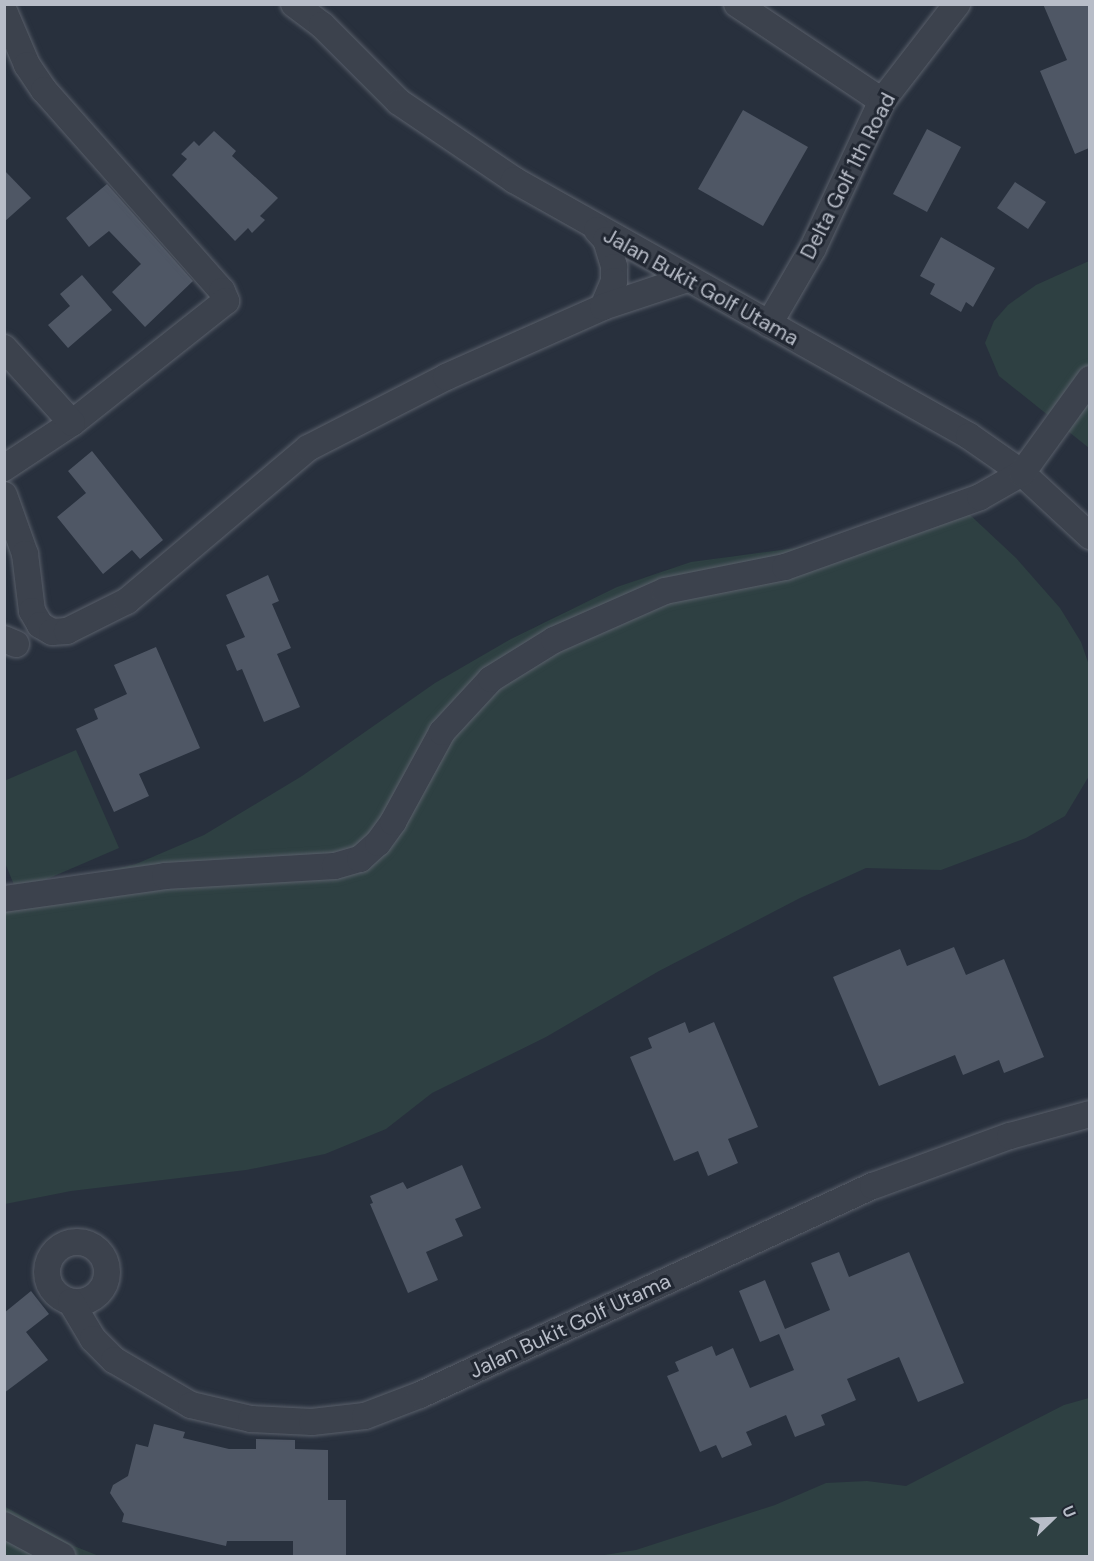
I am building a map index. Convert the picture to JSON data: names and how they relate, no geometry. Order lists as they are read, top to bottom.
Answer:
{
  "streets": {
    "street": ["Delta Golf 1th Road", "Jalan Bukit Golf Utama"]
  },
  "crossings": [
    ["Delta Golf 1th Road", "Jalan Bukit Golf Utama"]
  ],
  "north": "top right"
}
